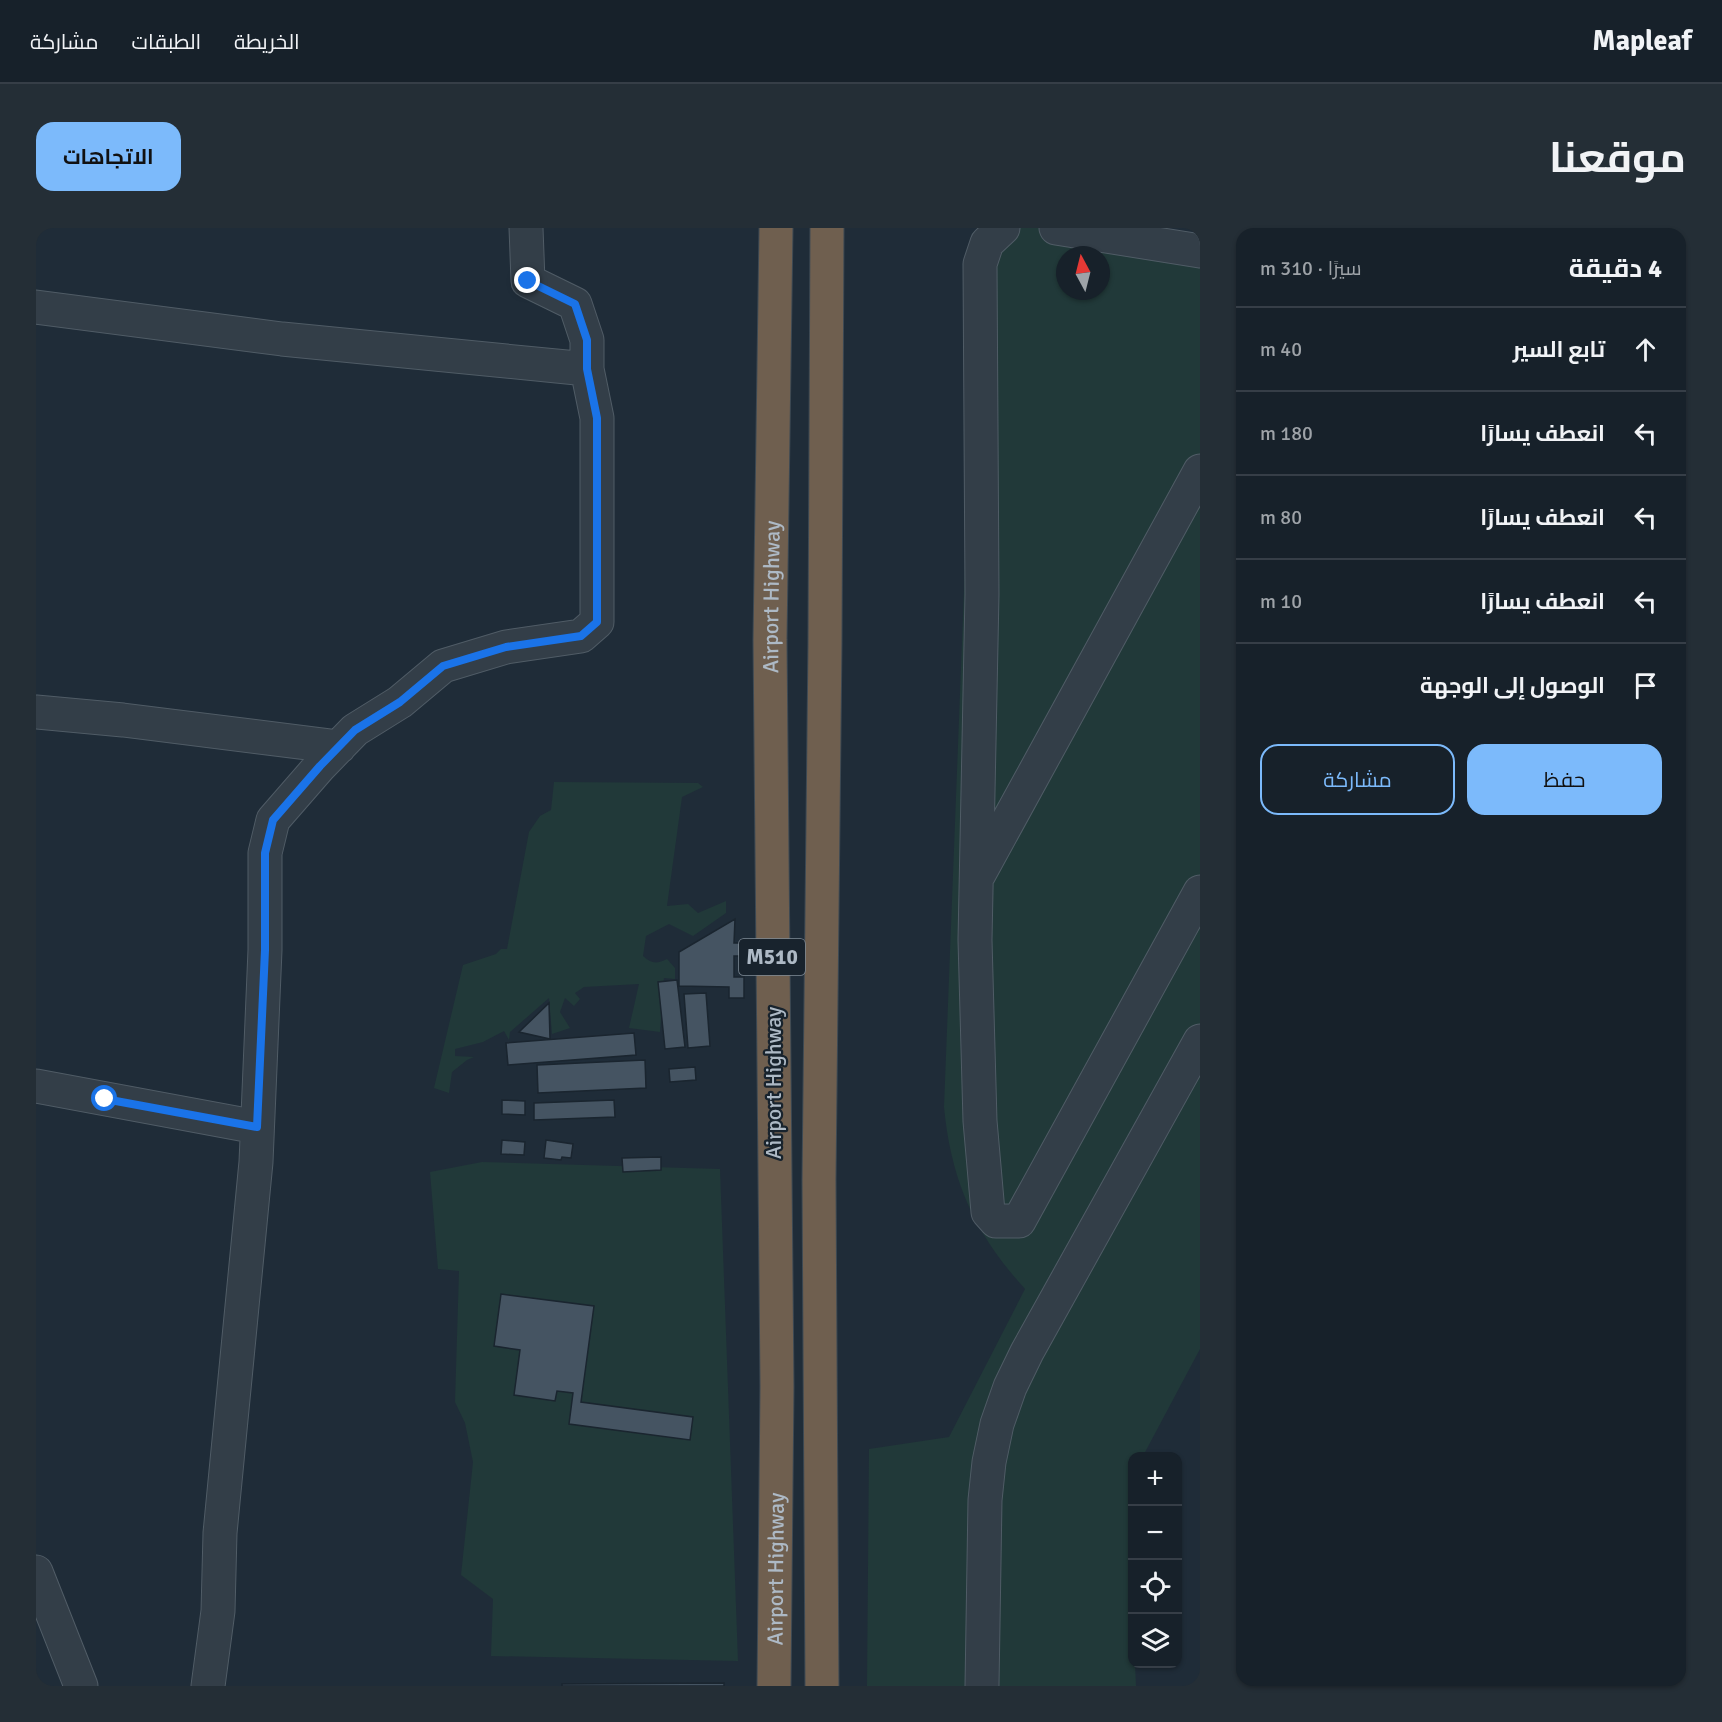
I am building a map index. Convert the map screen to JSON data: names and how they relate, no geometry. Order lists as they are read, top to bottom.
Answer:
{
  "streets": {
    "highway": ["Airport Highway", "M510"]
  },
  "north": "top",
  "page": {
    "header": "Mapleaf",
    "nav": ["الخريطة", "الطبقات", "مشاركة"],
    "title": "موقعنا",
    "buttons": [
      "الاتجاهات",
      ["حفظ", "مشاركة"]
    ],
    "heading": ["4 دقيقة", "سيرًا · 310 m"],
    "list": [
      ["تابع السير", "40 m"],
      ["انعطف يسارًا", "180 m"],
      ["انعطف يسارًا", "80 m"],
      ["انعطف يسارًا", "10 m"],
      "الوصول إلى الوجهة"
    ],
    "map_buttons": ["+", "−"]
  }
}
